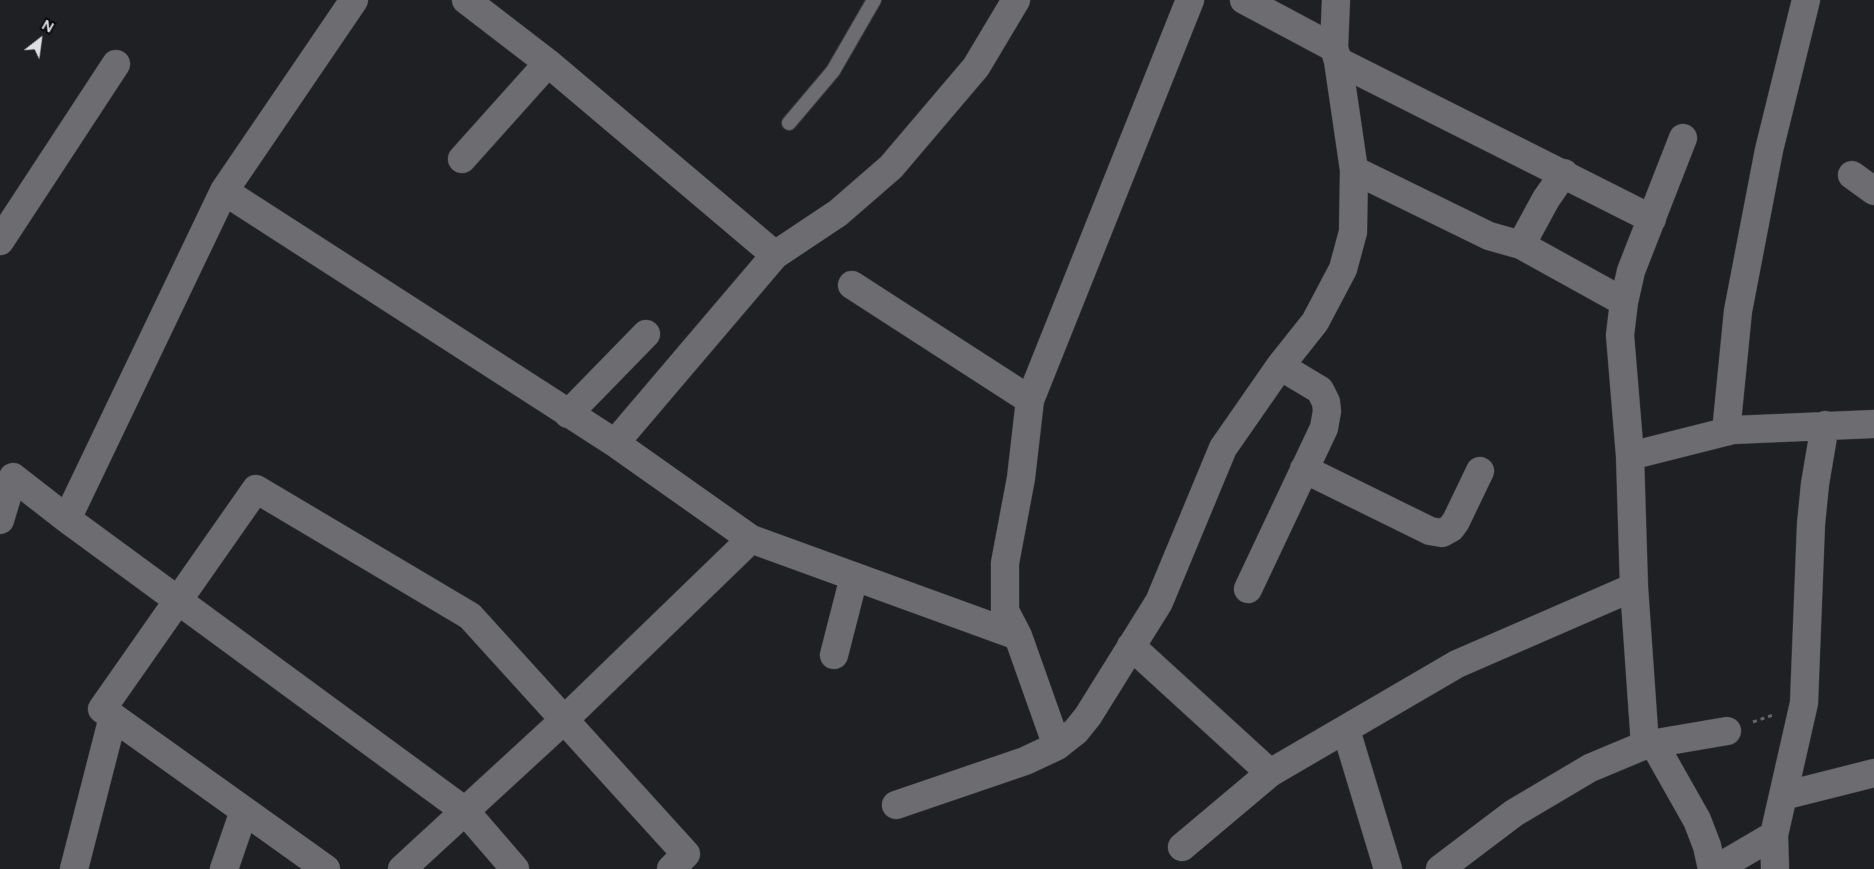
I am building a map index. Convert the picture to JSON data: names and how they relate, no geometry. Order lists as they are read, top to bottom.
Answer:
{
  "north": "top right"
}
